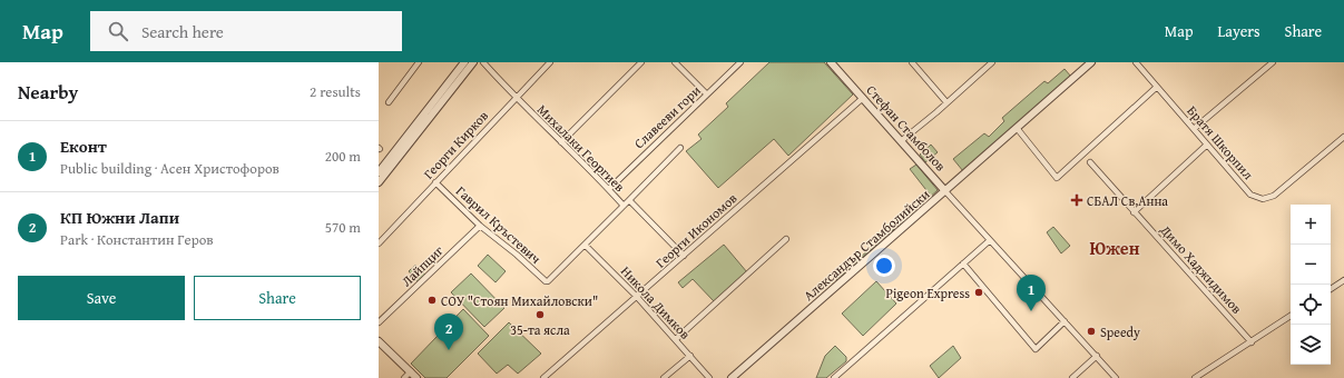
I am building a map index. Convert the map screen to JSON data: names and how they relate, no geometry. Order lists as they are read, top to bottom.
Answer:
{
  "streets": {
    "street": [
      "Славееви гори",
      "Стефан Стамболов",
      "Братя Шкорпил",
      "Георги Кирков",
      "Михалаки Георгиев",
      "Гаврил Кръстевич",
      "Георги Икономов",
      "Александър Стамболийски",
      "Лайпциг",
      "Димо Хаджидимов",
      "Никола Димков"
    ]
  },
  "crossings": [
    ["Славееви гори", "Михалаки Георгиев"],
    ["Стефан Стамболов", "Георги Икономов"],
    ["Стефан Стамболов", "Александър Стамболийски"],
    ["Георги Кирков", "Михалаки Георгиев"],
    ["Георги Кирков", "Гаврил Кръстевич"],
    ["Михалаки Георгиев", "Георги Икономов"],
    ["Гаврил Кръстевич", "Лайпциг"],
    ["Гаврил Кръстевич", "Никола Димков"],
    ["Георги Икономов", "Никола Димков"]
  ],
  "districts": ["Южен"],
  "places": {
    "health": ["СБАЛ Св,Анна"],
    "other": [
      "Pigeon Express",
      "СОУ \"Стоян Михайловски\"",
      "35-та ясла",
      "Speedy"
    ]
  },
  "page": {
    "header": "Map",
    "search": "Search here",
    "nav": ["Map", "Layers", "Share"],
    "heading": ["Nearby", "2 results"],
    "list": [
      {
        "mark": "1",
        "name": "Еконт",
        "note": "Public building · Асен Христофоров",
        "value": "200 m"
      },
      {
        "mark": "2",
        "name": "КП Южни Лапи",
        "note": "Park · Константин Геров",
        "value": "570 m"
      }
    ],
    "map_buttons": ["+", "−"],
    "buttons": ["Save", "Share"],
    "pins": ["1", "2"]
  }
}
